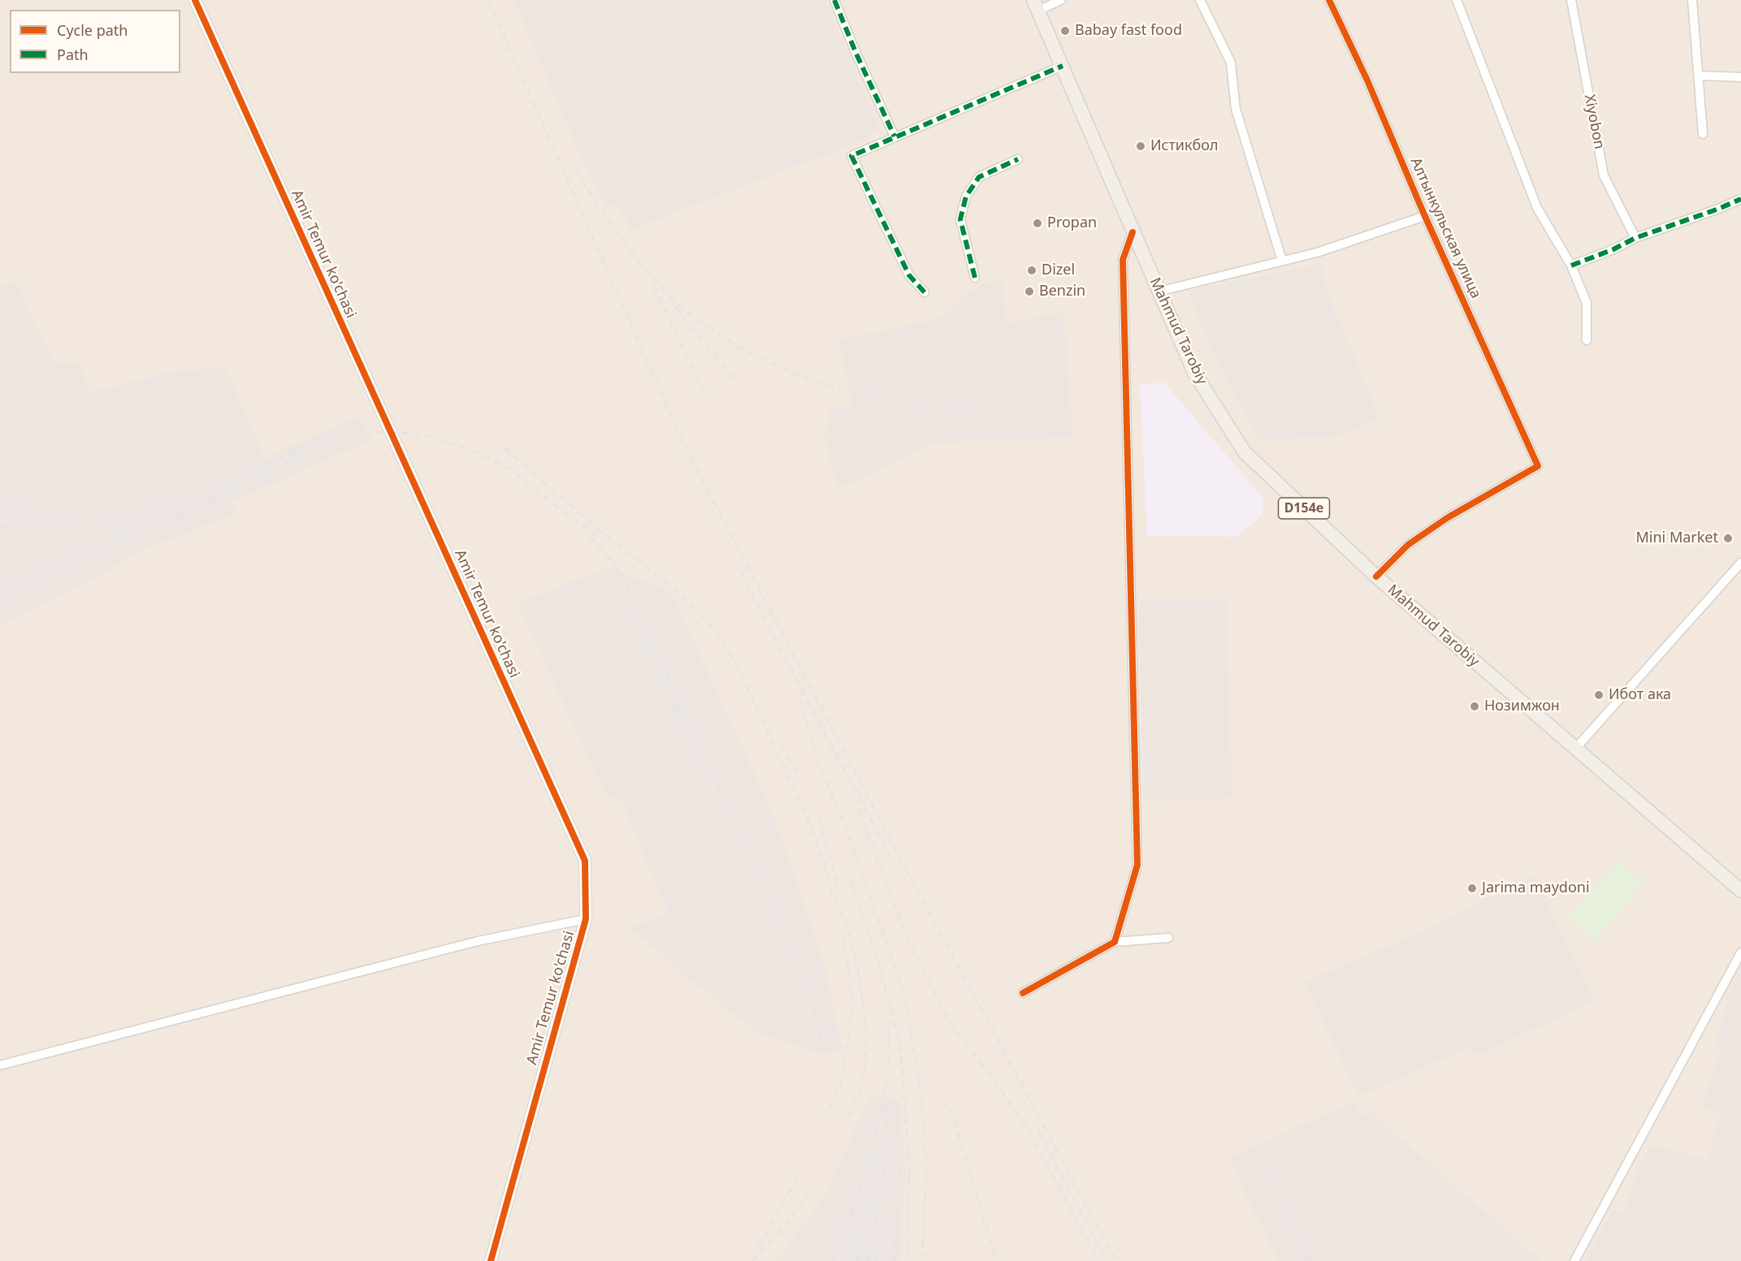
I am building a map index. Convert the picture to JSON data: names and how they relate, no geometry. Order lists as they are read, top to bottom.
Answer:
{
  "streets": {
    "main road": ["Mahmud Tarobiy", "D154e"],
    "street": ["Xiyobon", "Алтынкульская улица", "Amir Temur ko'chasi"]
  },
  "crossings": [
    ["Алтынкульская улица", "Mahmud Tarobiy"]
  ],
  "places": [
    "Babay fast food",
    "Истикбол",
    "Propan",
    "Dizel",
    "Benzin",
    "Mini Market",
    "Ибот ака",
    "Нозимжон",
    "Jarima maydoni"
  ],
  "legend": ["Cycle path", "Path"]
}
